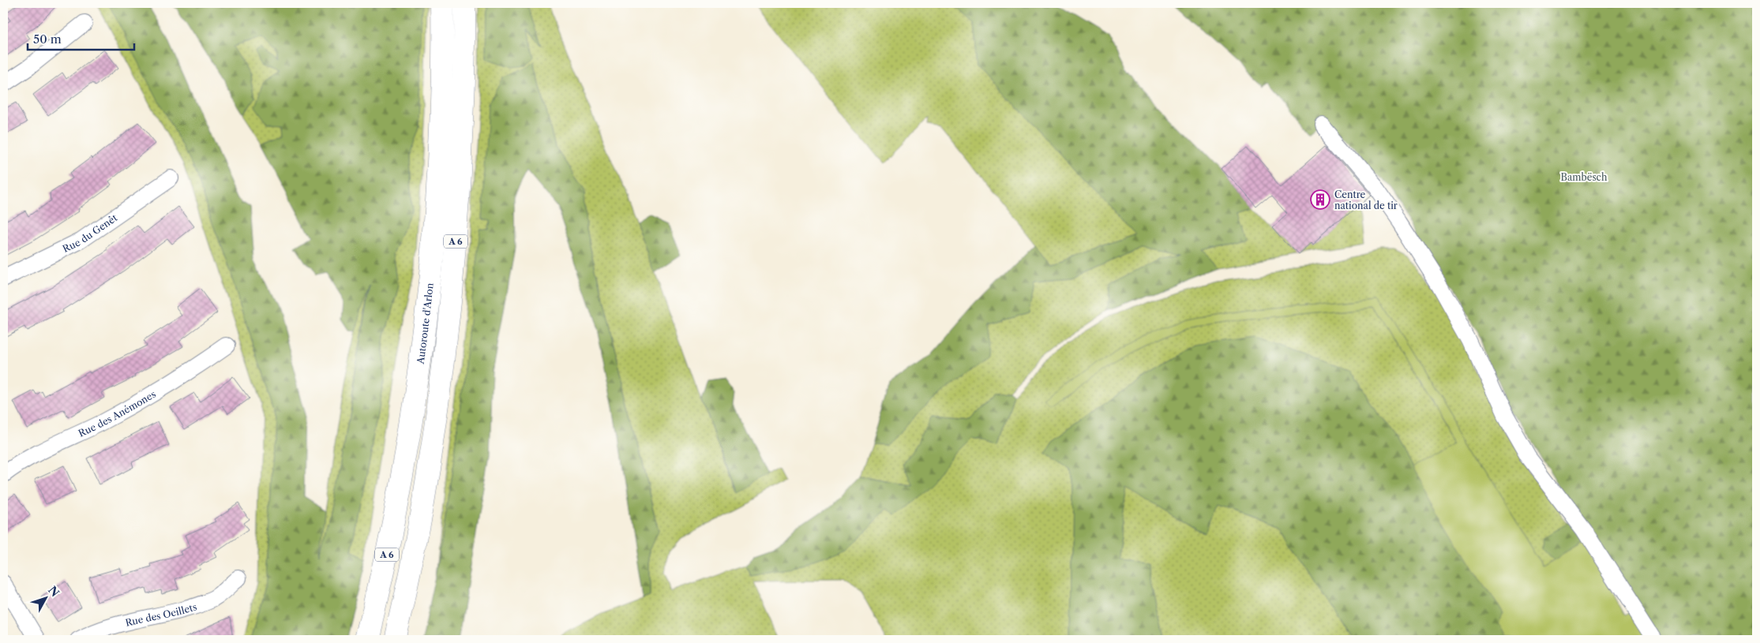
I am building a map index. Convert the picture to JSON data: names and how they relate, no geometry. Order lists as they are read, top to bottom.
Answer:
{
  "streets": {
    "highway": ["A 6", "Autoroute d'Arlon"],
    "street": ["Rue du Genêt", "Rue des Anémones", "Rue des Oeillets"]
  },
  "parks": ["Bambësch"],
  "places": {
    "building": ["Centre national de tir"]
  },
  "scale_bar": "50 m",
  "north": "top right"
}
